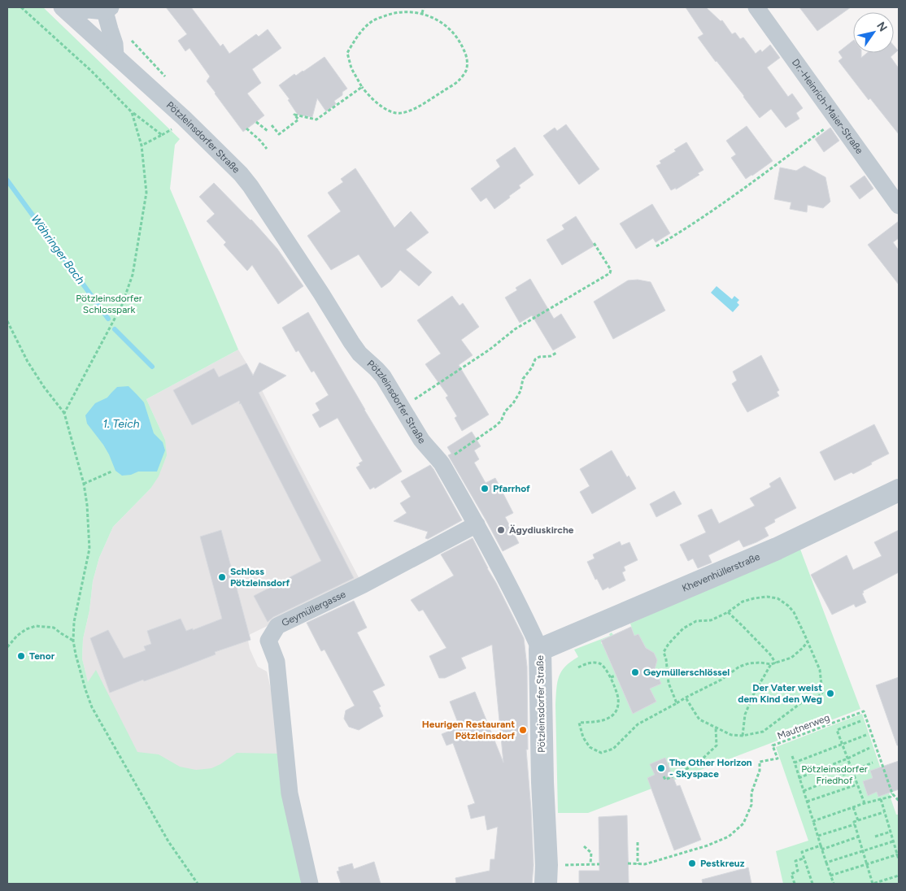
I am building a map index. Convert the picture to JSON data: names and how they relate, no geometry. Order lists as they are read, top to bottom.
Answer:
{
  "streets": {
    "street": [
      "Dr.-Heinrich-Maier-Straße",
      "Pötzleinsdorfer Straße",
      "Khevenhüllerstraße",
      "Geymüllergasse"
    ],
    "path": ["Mautnerweg"]
  },
  "crossings": [
    ["Pötzleinsdorfer Straße", "Khevenhüllerstraße"],
    ["Pötzleinsdorfer Straße", "Geymüllergasse"]
  ],
  "water": ["Währinger Bach", "1. Teich"],
  "parks": ["Pötzleinsdorfer Schlosspark", "Pötzleinsdorfer Friedhof"],
  "places": [
    "Pfarrhof",
    "Ägydiuskirche",
    "Schloss Pötzleinsdorf",
    "Tenor",
    "Geymüllerschlössel",
    "Der Vater weist dem Kind den Weg",
    "Heurigen Restaurant Pötzleinsdorf",
    "The Other Horizon - Skyspace",
    "Pestkreuz"
  ],
  "north": "top right"
}
